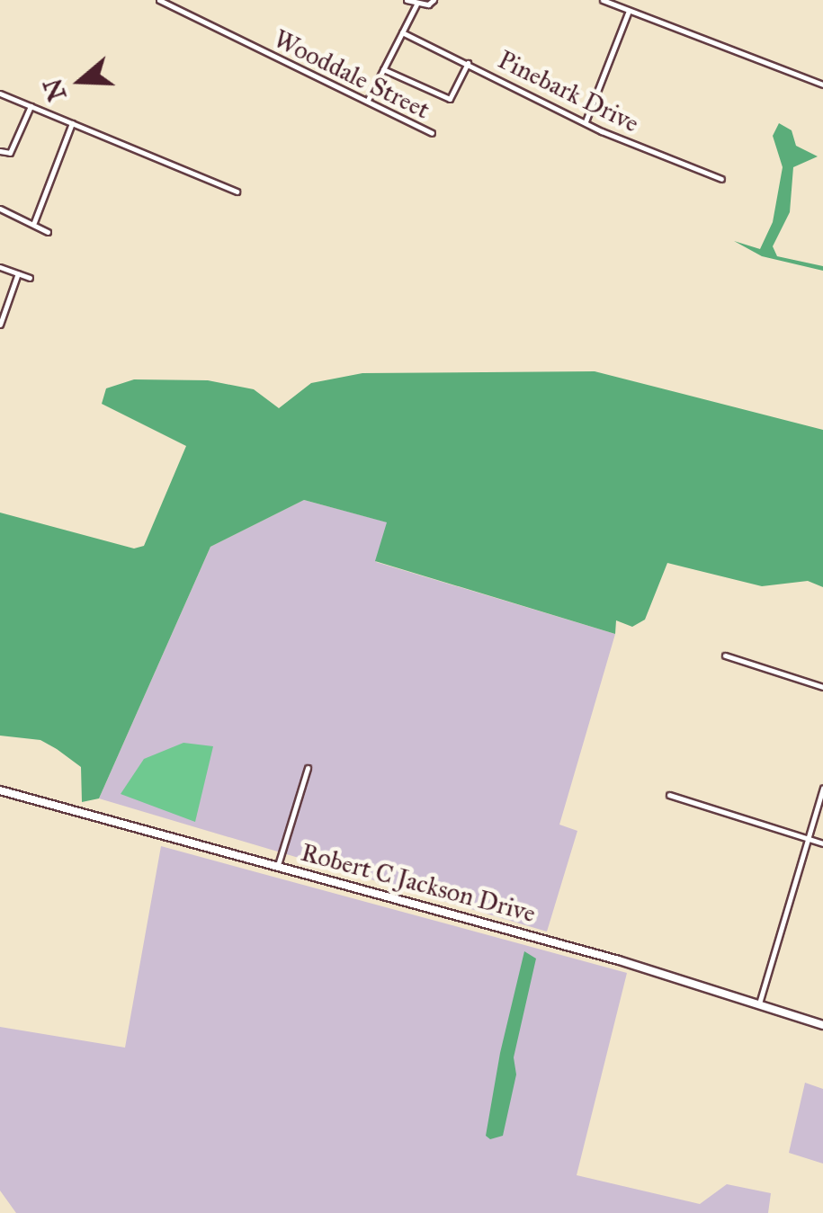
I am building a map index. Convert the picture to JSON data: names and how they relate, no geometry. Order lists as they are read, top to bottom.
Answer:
{
  "streets": {
    "main road": ["Robert C Jackson Drive"],
    "street": ["Wooddale Street", "Pinebark Drive"]
  },
  "north": "left"
}
